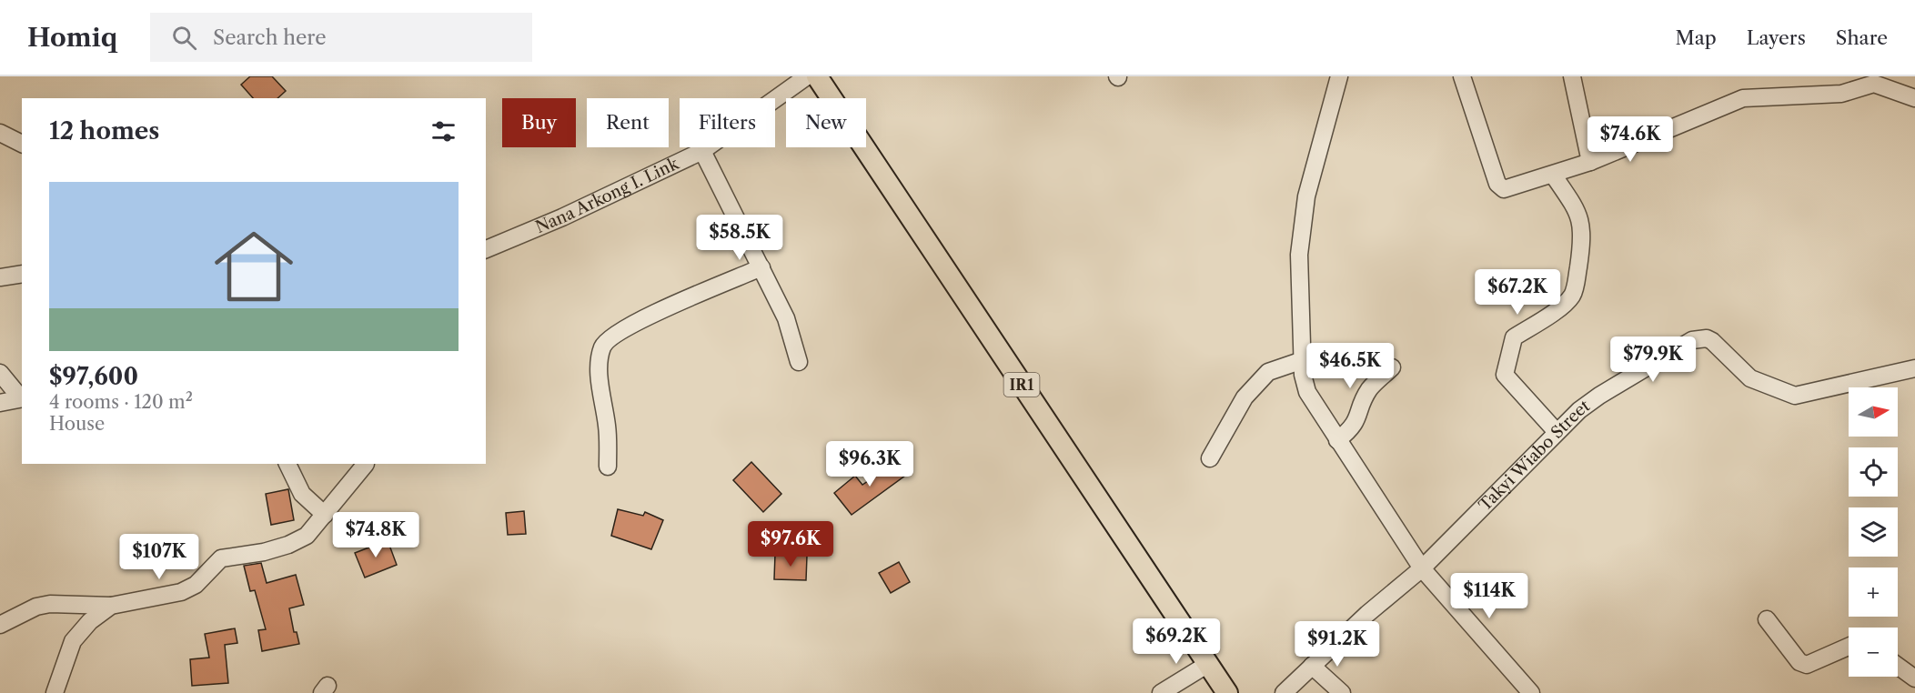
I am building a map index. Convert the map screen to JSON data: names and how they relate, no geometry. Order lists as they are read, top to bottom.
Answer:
{
  "streets": {
    "main road": ["IR1"],
    "street": ["Nana Arkong I. Link", "Takyi Wiabo Street"]
  },
  "north": "right",
  "page": {
    "header": "Homiq",
    "search": "Search here",
    "nav": ["Map", "Layers", "Share"],
    "chip": [
      "Buy",
      "Rent",
      "Filters",
      "New"
    ],
    "heading": "12 homes",
    "price": [
      "$74.6K",
      "$58.5K",
      "$67.2K",
      "$79.9K",
      "$46.5K",
      "$96.3K",
      "$74.8K",
      "$97.6K",
      "$107K",
      "$114K",
      "$69.2K",
      "$91.2K"
    ],
    "list": [
      {
        "name": "$97,600",
        "note": "4 rooms · 120 m² · House"
      }
    ],
    "map_buttons": ["+", "−"]
  }
}
